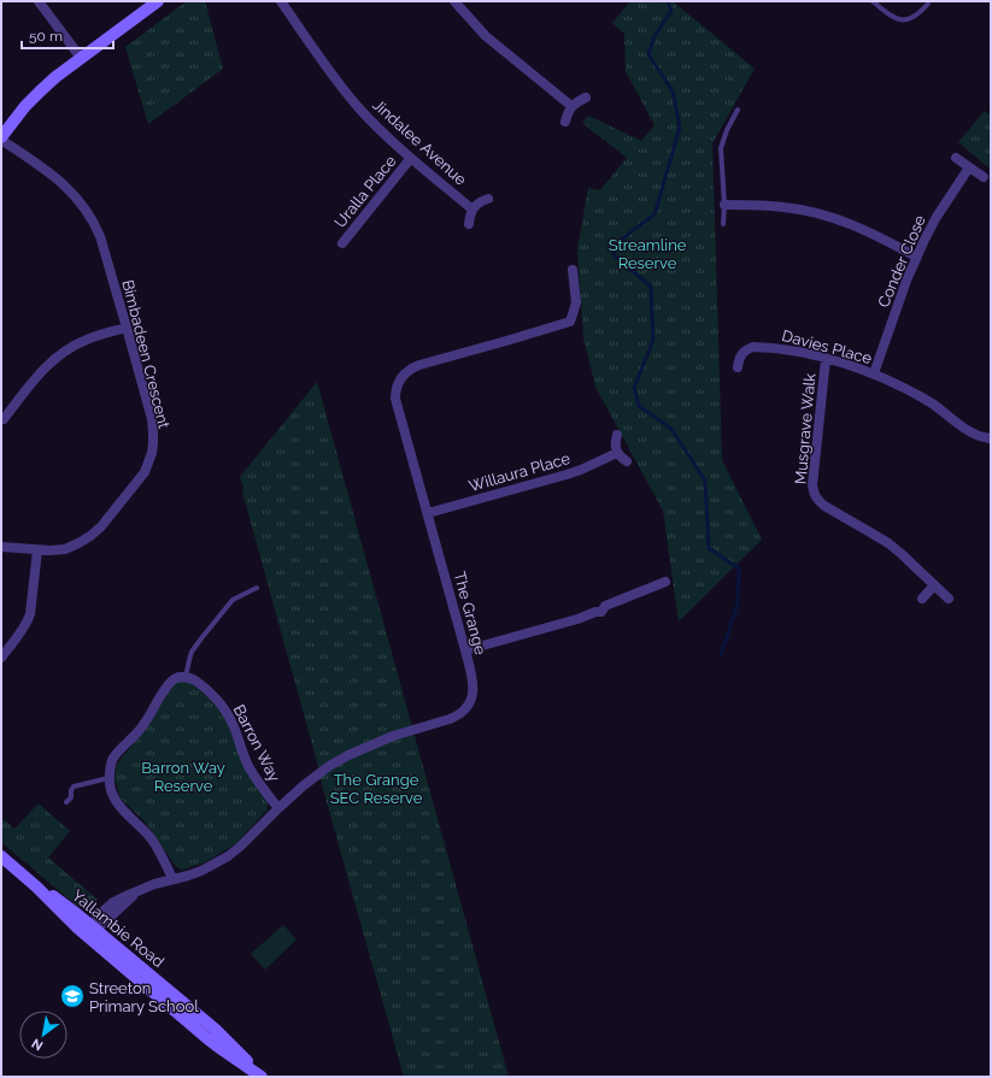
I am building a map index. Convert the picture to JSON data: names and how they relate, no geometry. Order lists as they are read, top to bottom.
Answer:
{
  "streets": {
    "street": [
      "Jindalee Avenue",
      "Uralla Place",
      "Conder Close",
      "Davies Place",
      "Bimbadeen Crescent",
      "Musgrave Walk",
      "Willaura Place",
      "The Grange",
      "Barron Way",
      "Yallambie Road"
    ]
  },
  "crossings": [
    ["Jindalee Avenue", "Uralla Place"],
    ["Conder Close", "Davies Place"],
    ["Davies Place", "Musgrave Walk"],
    ["Willaura Place", "The Grange"],
    ["The Grange", "Barron Way"],
    ["The Grange", "Yallambie Road"]
  ],
  "parks": ["Streamline Reserve", "Barron Way Reserve", "The Grange SEC Reserve"],
  "places": {
    "school or university": ["Streeton Primary School"]
  },
  "scale_bar": "50 m",
  "north": "bottom left"
}
